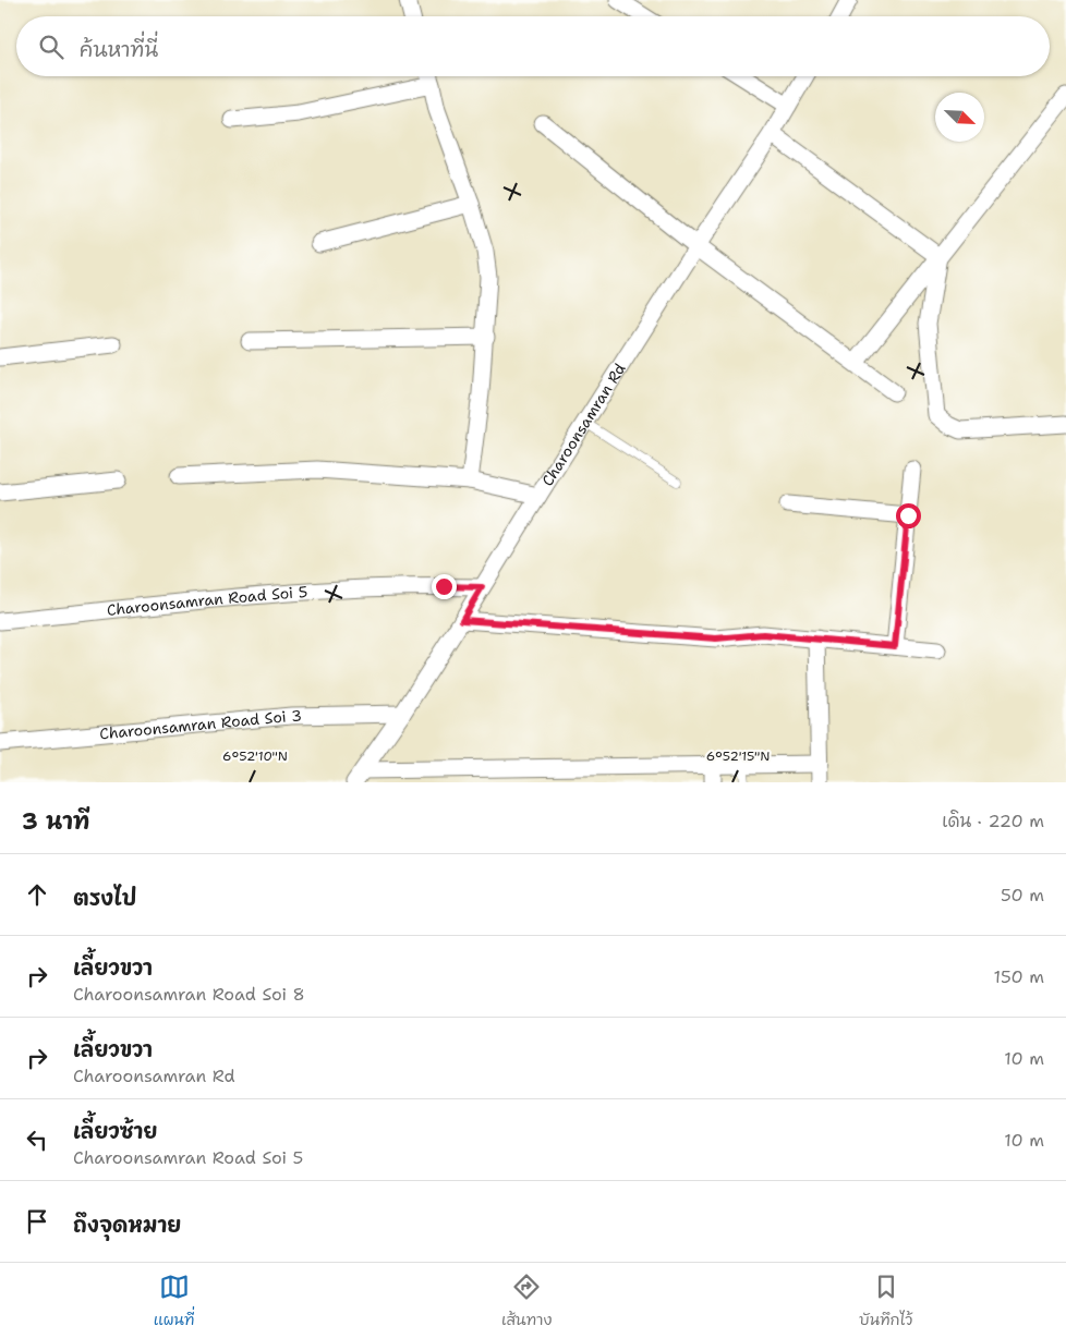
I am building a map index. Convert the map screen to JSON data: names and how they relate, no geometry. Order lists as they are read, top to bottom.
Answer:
{
  "streets": {
    "street": ["Charoonsamran Rd", "Charoonsamran Road Soi 5", "Charoonsamran Road Soi 3"]
  },
  "crossings": [
    ["Charoonsamran Rd", "Charoonsamran Road Soi 5"],
    ["Charoonsamran Rd", "Charoonsamran Road Soi 3"]
  ],
  "north": "bottom right",
  "page": {
    "search": "ค้นหาที่นี่",
    "heading": ["3 นาที", "เดิน · 220 m"],
    "list": [
      ["ตรงไป", "50 m"],
      ["เลี้ยวขวา", "Charoonsamran Road Soi 8", "150 m"],
      ["เลี้ยวขวา", "Charoonsamran Rd", "10 m"],
      ["เลี้ยวซ้าย", "Charoonsamran Road Soi 5", "10 m"],
      "ถึงจุดหมาย"
    ],
    "nav": ["แผนที่", "เส้นทาง", "บันทึกไว้"]
  },
  "coordinates": ["6°52'10\"N", "6°52'15\"N"]
}
